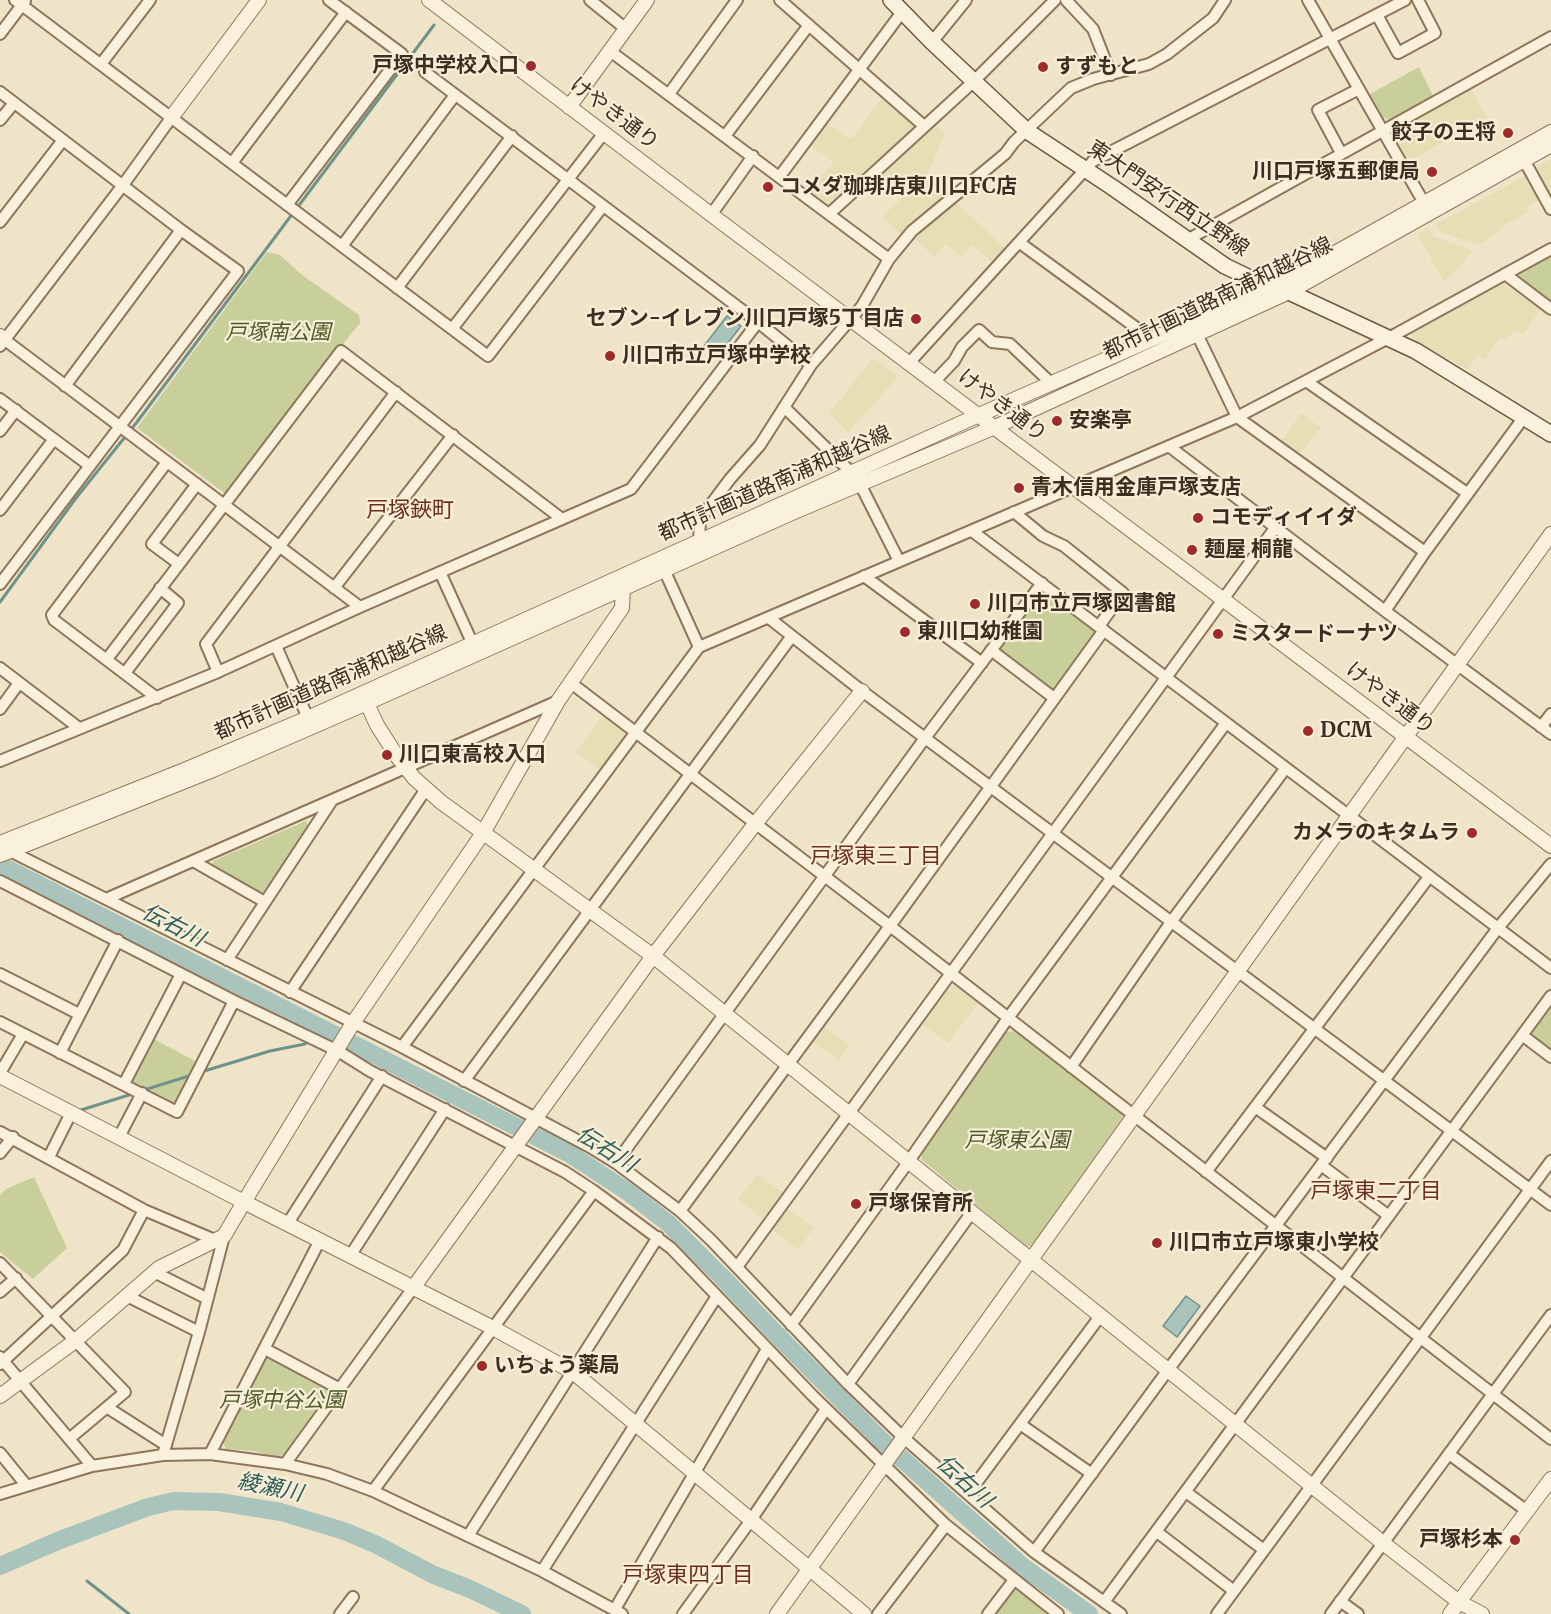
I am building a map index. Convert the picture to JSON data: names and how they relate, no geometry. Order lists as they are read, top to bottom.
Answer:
{
  "streets": {
    "main road": ["東大門安行西立野線"],
    "street": ["けやき通り", "都市計画道路南浦和越谷線"]
  },
  "crossings": [
    ["けやき通り", "都市計画道路南浦和越谷線"],
    ["東大門安行西立野線", "都市計画道路南浦和越谷線"]
  ],
  "districts": [
    "戸塚鋏町",
    "戸塚東三丁目",
    "戸塚東二丁目",
    "戸塚東四丁目"
  ],
  "water": ["伝右川", "綾瀬川"],
  "parks": ["戸塚南公園", "戸塚東公園", "戸塚中谷公園"],
  "places": [
    "戸塚中学校入口",
    "すずもと",
    "餃子の王将",
    "川口戸塚五郵便局",
    "コメダ珈琲店東川口FC店",
    "セブン-イレブン川口戸塚5丁目店",
    "川口市立戸塚中学校",
    "安楽亭",
    "青木信用金庫戸塚支店",
    "コモディイイダ",
    "麺屋 桐龍",
    "川口市立戸塚図書館",
    "東川口幼稚園",
    "ミスタードーナツ",
    "DCM",
    "川口東高校入口",
    "カメラのキタムラ",
    "戸塚保育所",
    "川口市立戸塚東小学校",
    "いちょう薬局",
    "戸塚杉本"
  ]
}
